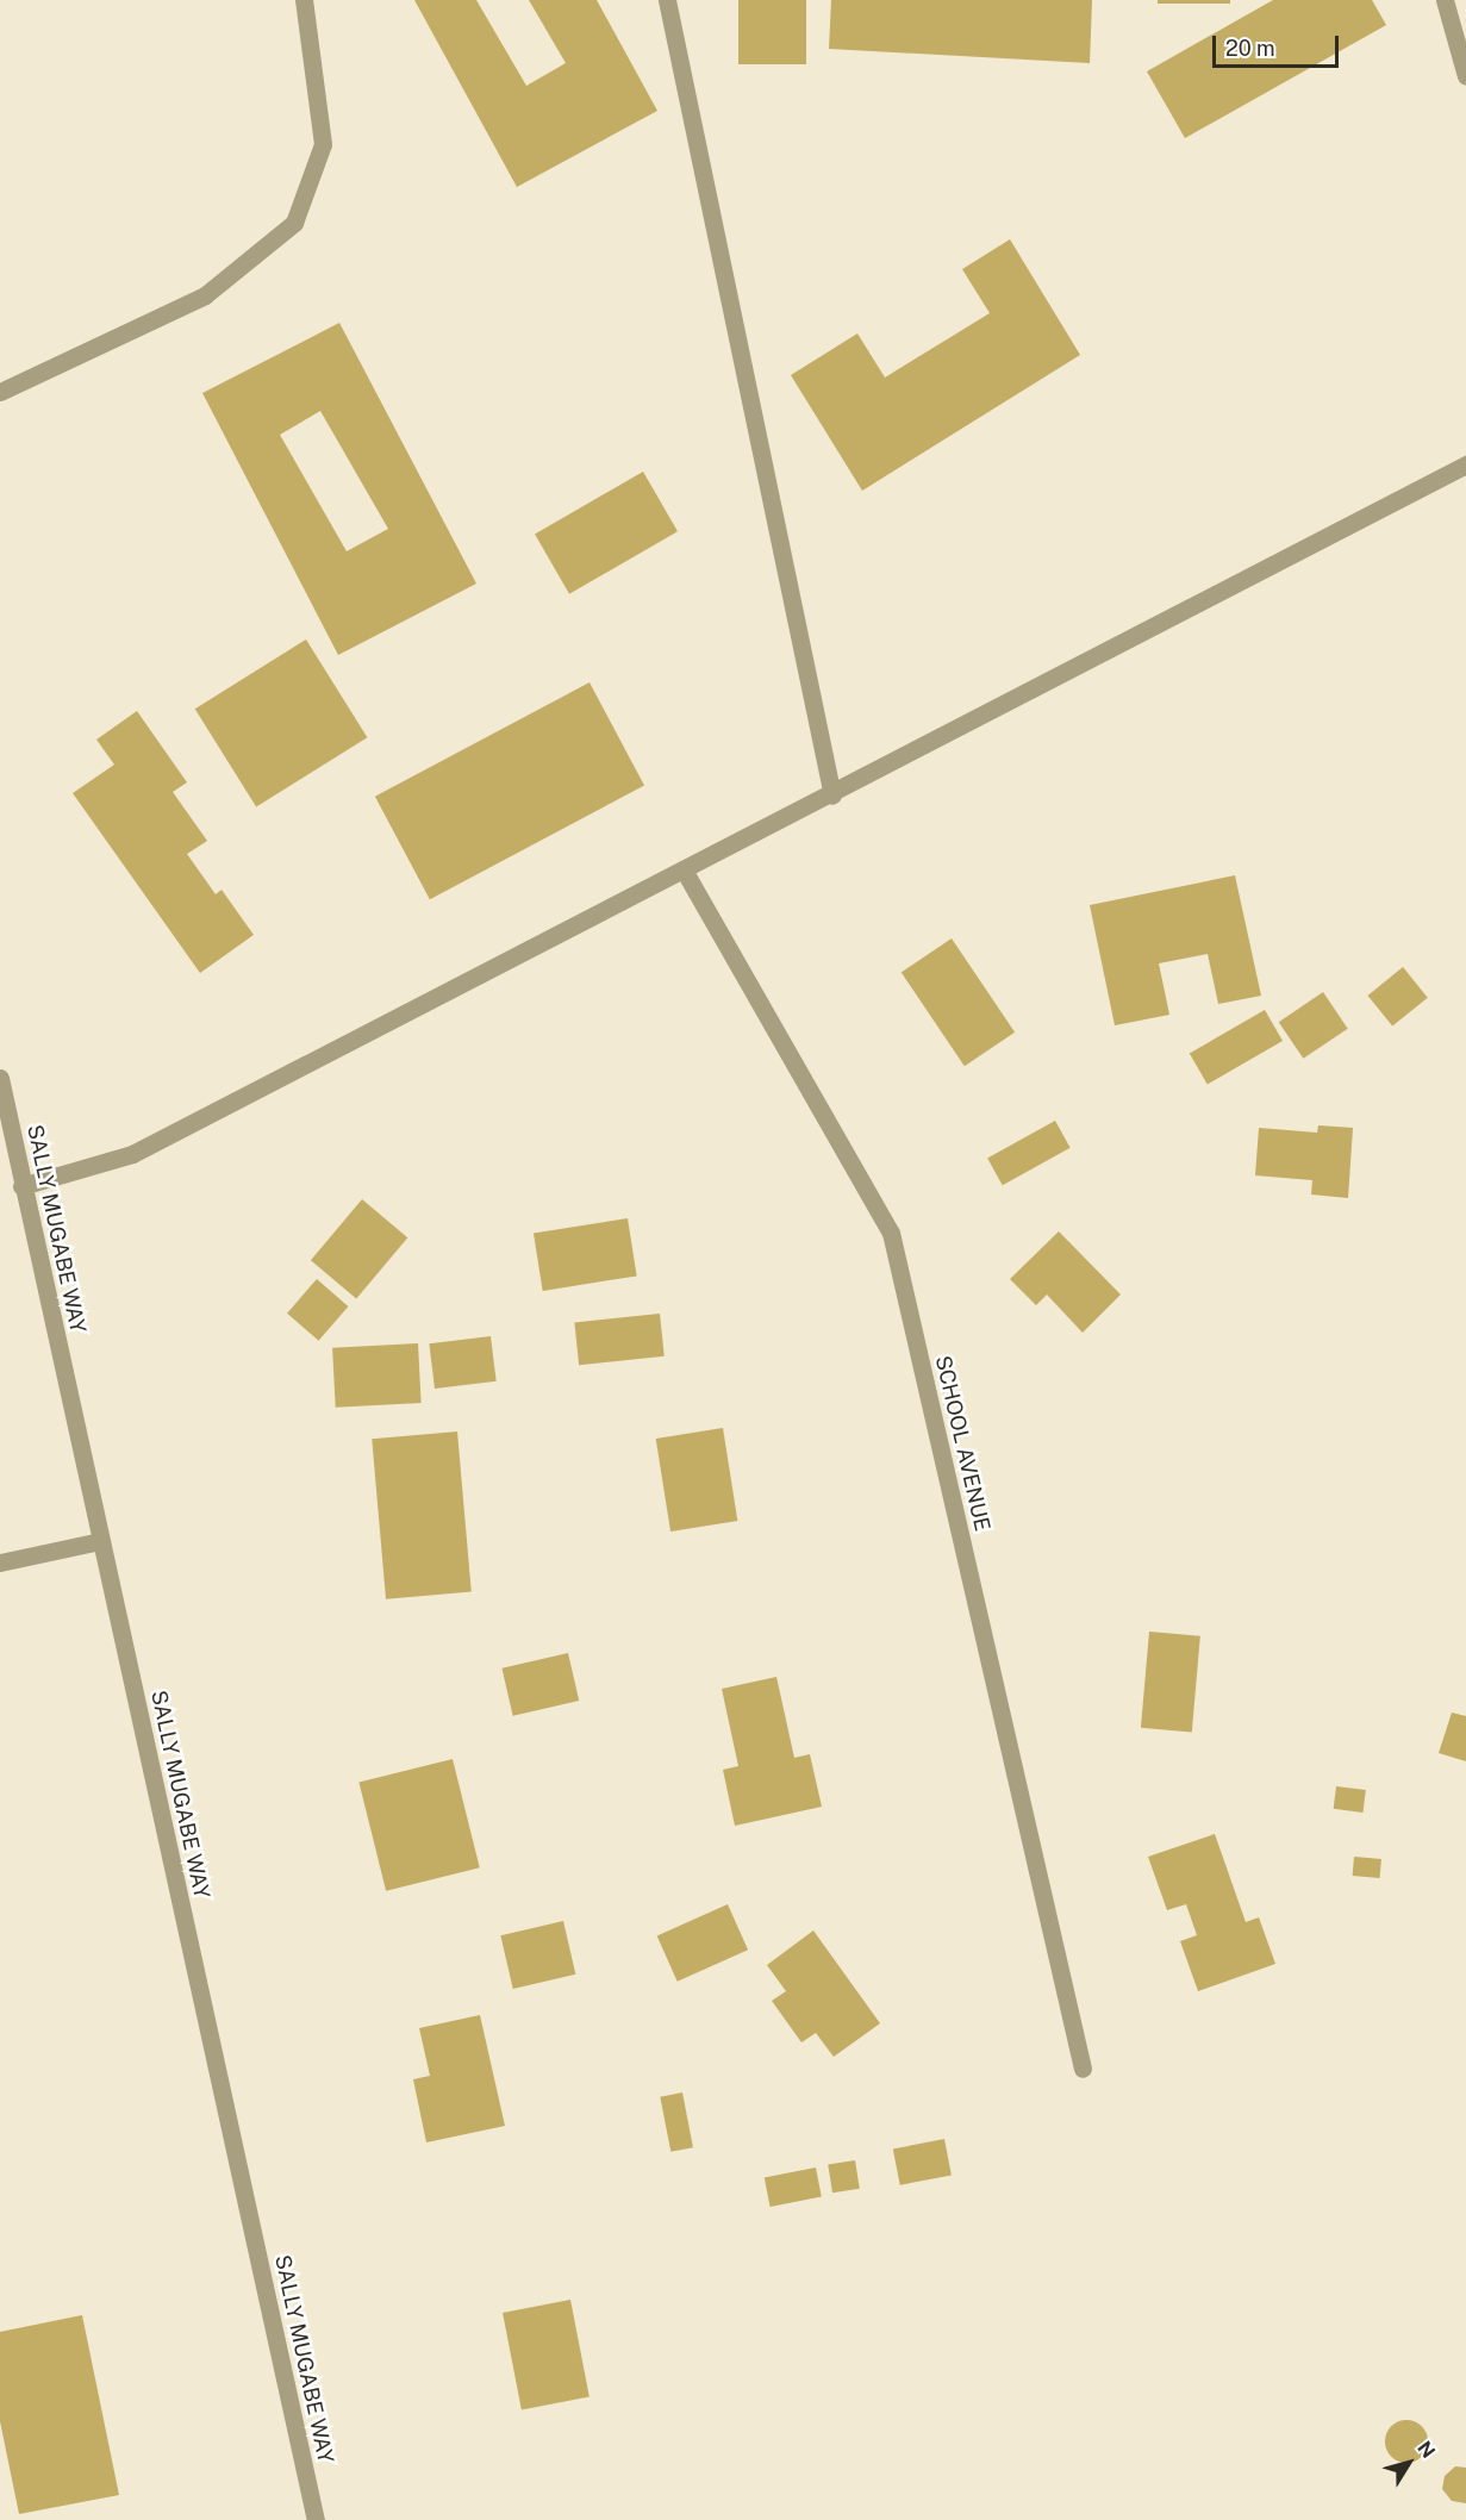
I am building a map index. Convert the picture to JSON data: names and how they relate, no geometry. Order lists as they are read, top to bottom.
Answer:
{
  "streets": {
    "street": ["SALLY MUGABE WAY", "SCHOOL AVENUE"]
  },
  "scale_bar": "20 m",
  "north": "top right"
}
